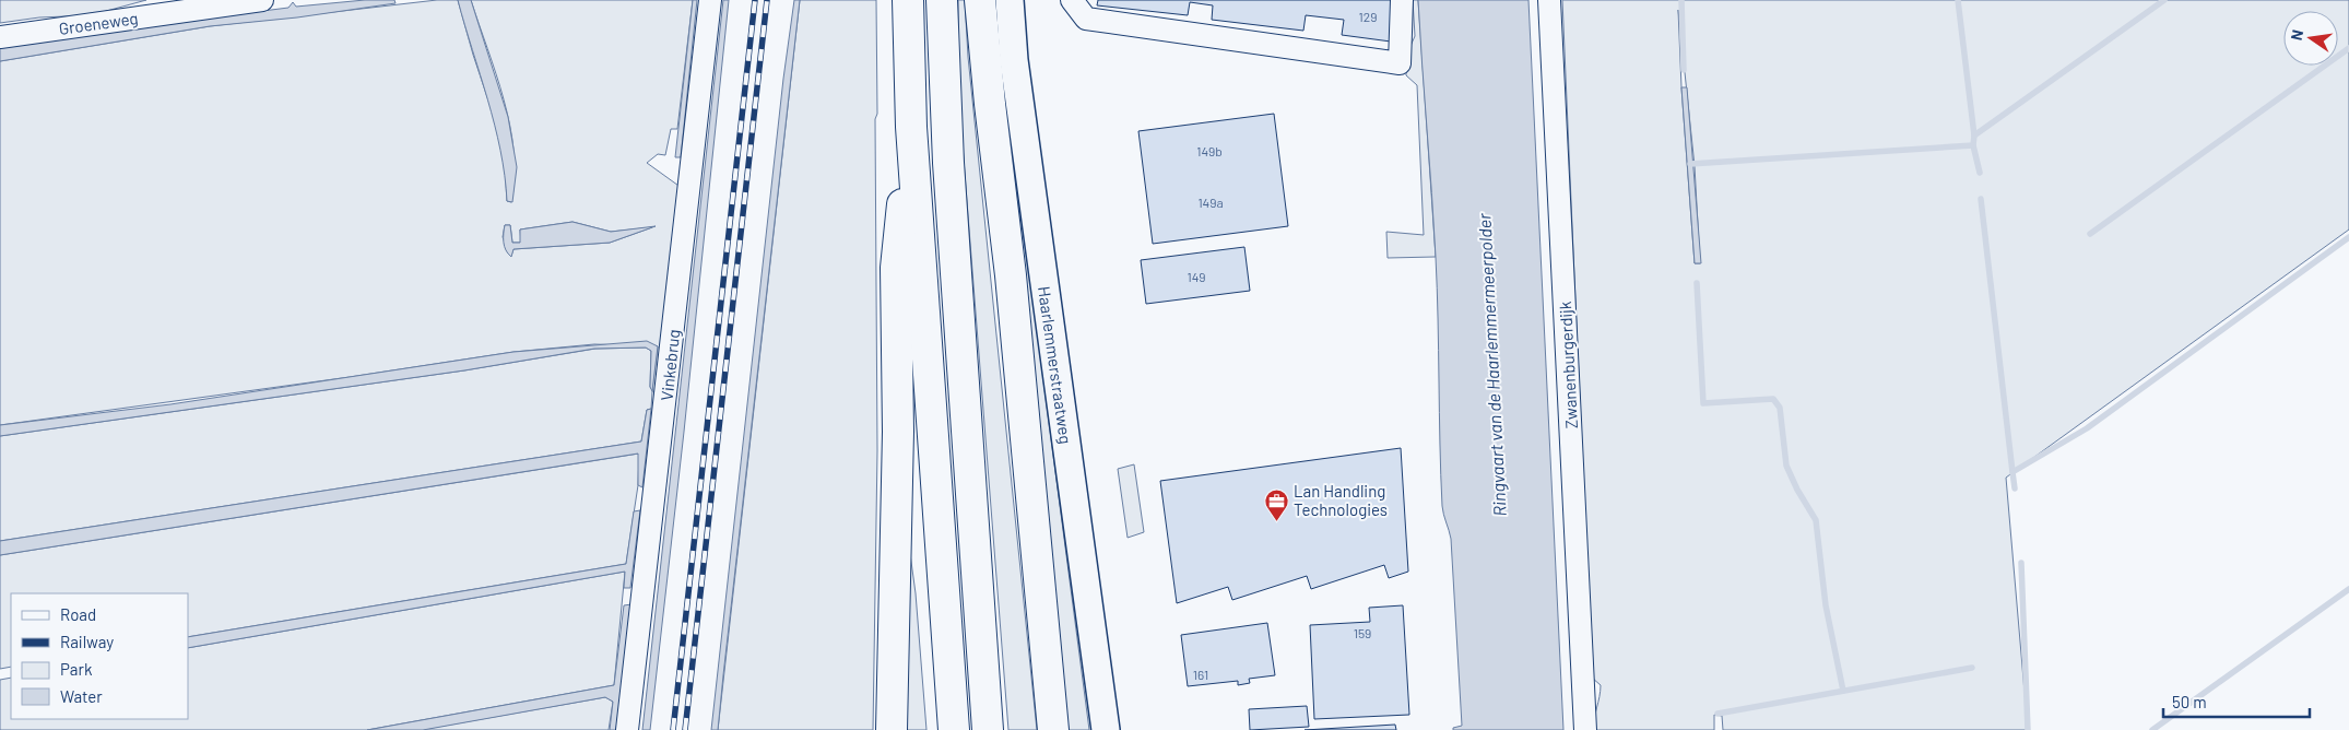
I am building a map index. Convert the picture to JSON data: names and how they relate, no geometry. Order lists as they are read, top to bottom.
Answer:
{
  "streets": {
    "main road": ["Haarlemmerstraatweg"],
    "street": ["Groeneweg", "Vinkebrug", "Zwanenburgerdijk"]
  },
  "water": ["Ringvaart van de Haarlemmermeerpolder"],
  "places": {
    "office": ["Lan Handling Technologies"]
  },
  "house_numbers": [
    "129",
    "149b",
    "149a",
    "149",
    "159",
    "161"
  ],
  "legend": [
    "Road",
    "Railway",
    "Park",
    "Water"
  ],
  "scale_bar": "50 m",
  "north": "left"
}
